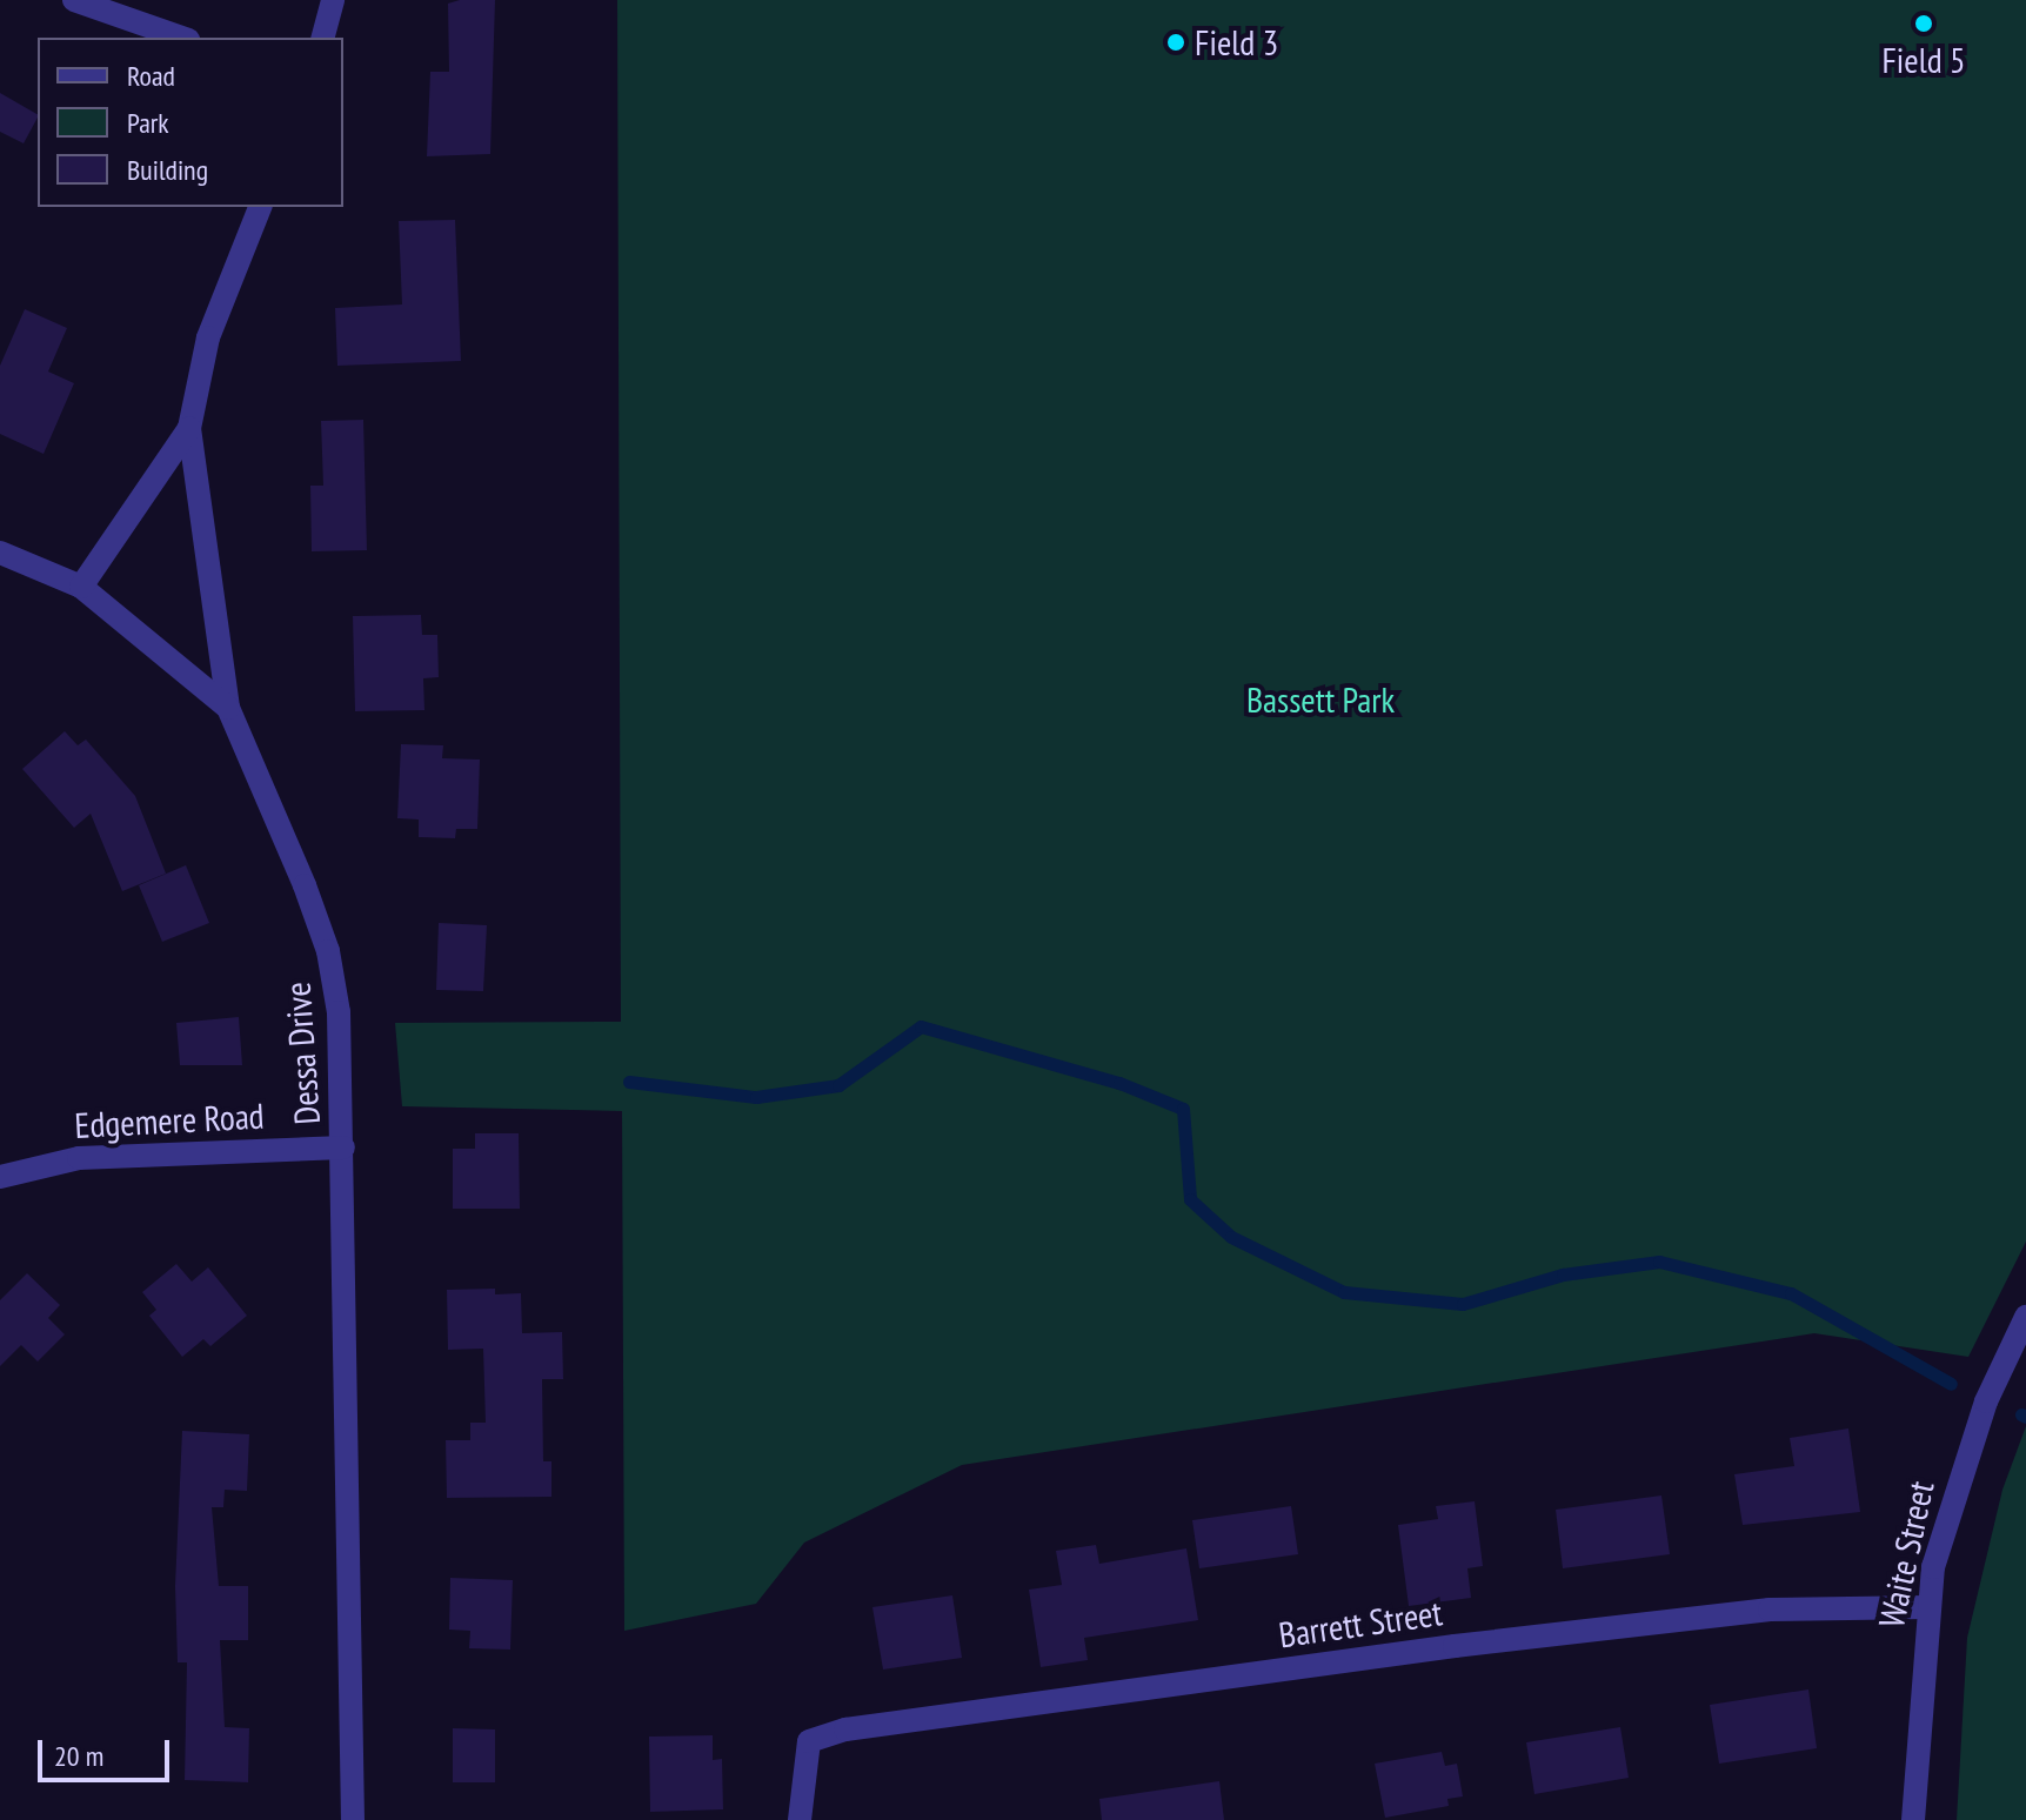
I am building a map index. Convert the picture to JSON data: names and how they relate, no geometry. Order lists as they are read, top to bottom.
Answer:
{
  "streets": {
    "street": [
      "Dessa Drive",
      "Edgemere Road",
      "Waite Street",
      "Barrett Street"
    ]
  },
  "crossings": [
    ["Dessa Drive", "Edgemere Road"],
    ["Waite Street", "Barrett Street"]
  ],
  "parks": ["Bassett Park"],
  "places": ["Field 5", "Field 3"],
  "legend": ["Road", "Park", "Building"],
  "scale_bar": "20 m"
}
